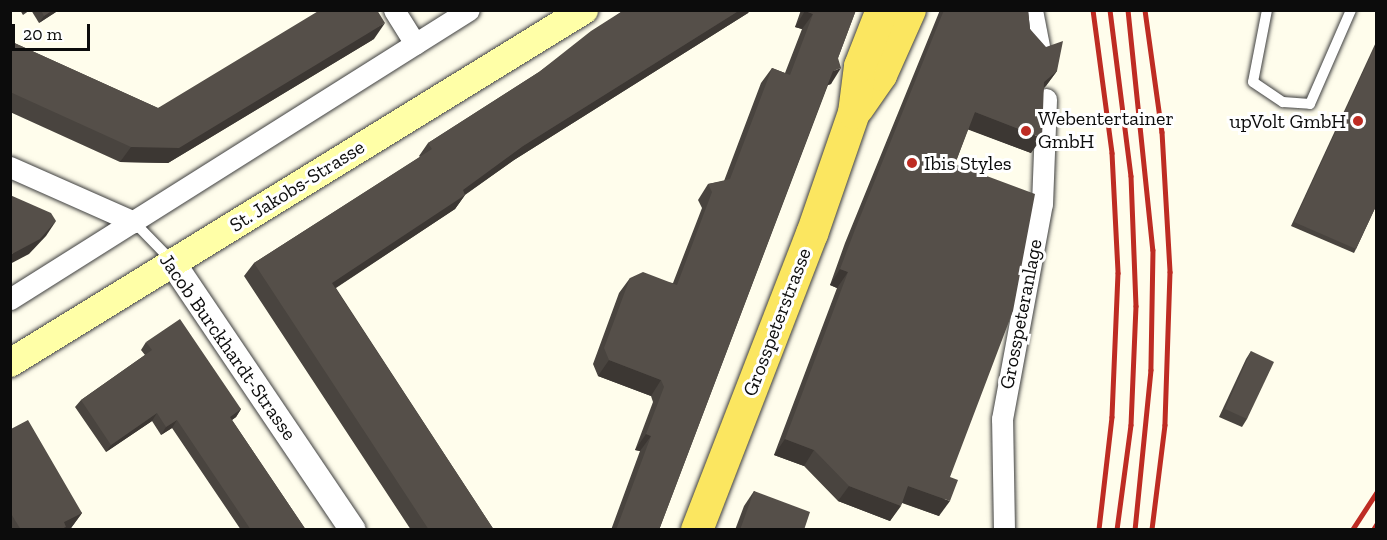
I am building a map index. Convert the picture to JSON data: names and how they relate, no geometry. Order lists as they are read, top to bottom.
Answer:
{
  "streets": {
    "main road": ["St. Jakobs-Strasse", "Grosspeterstrasse"],
    "street": ["Grosspeteranlage", "Jacob Burckhardt-Strasse"]
  },
  "crossings": [
    ["St. Jakobs-Strasse", "Jacob Burckhardt-Strasse"]
  ],
  "places": ["upVolt GmbH", "Webentertainer GmbH", "Ibis Styles"],
  "scale_bar": "20 m"
}
